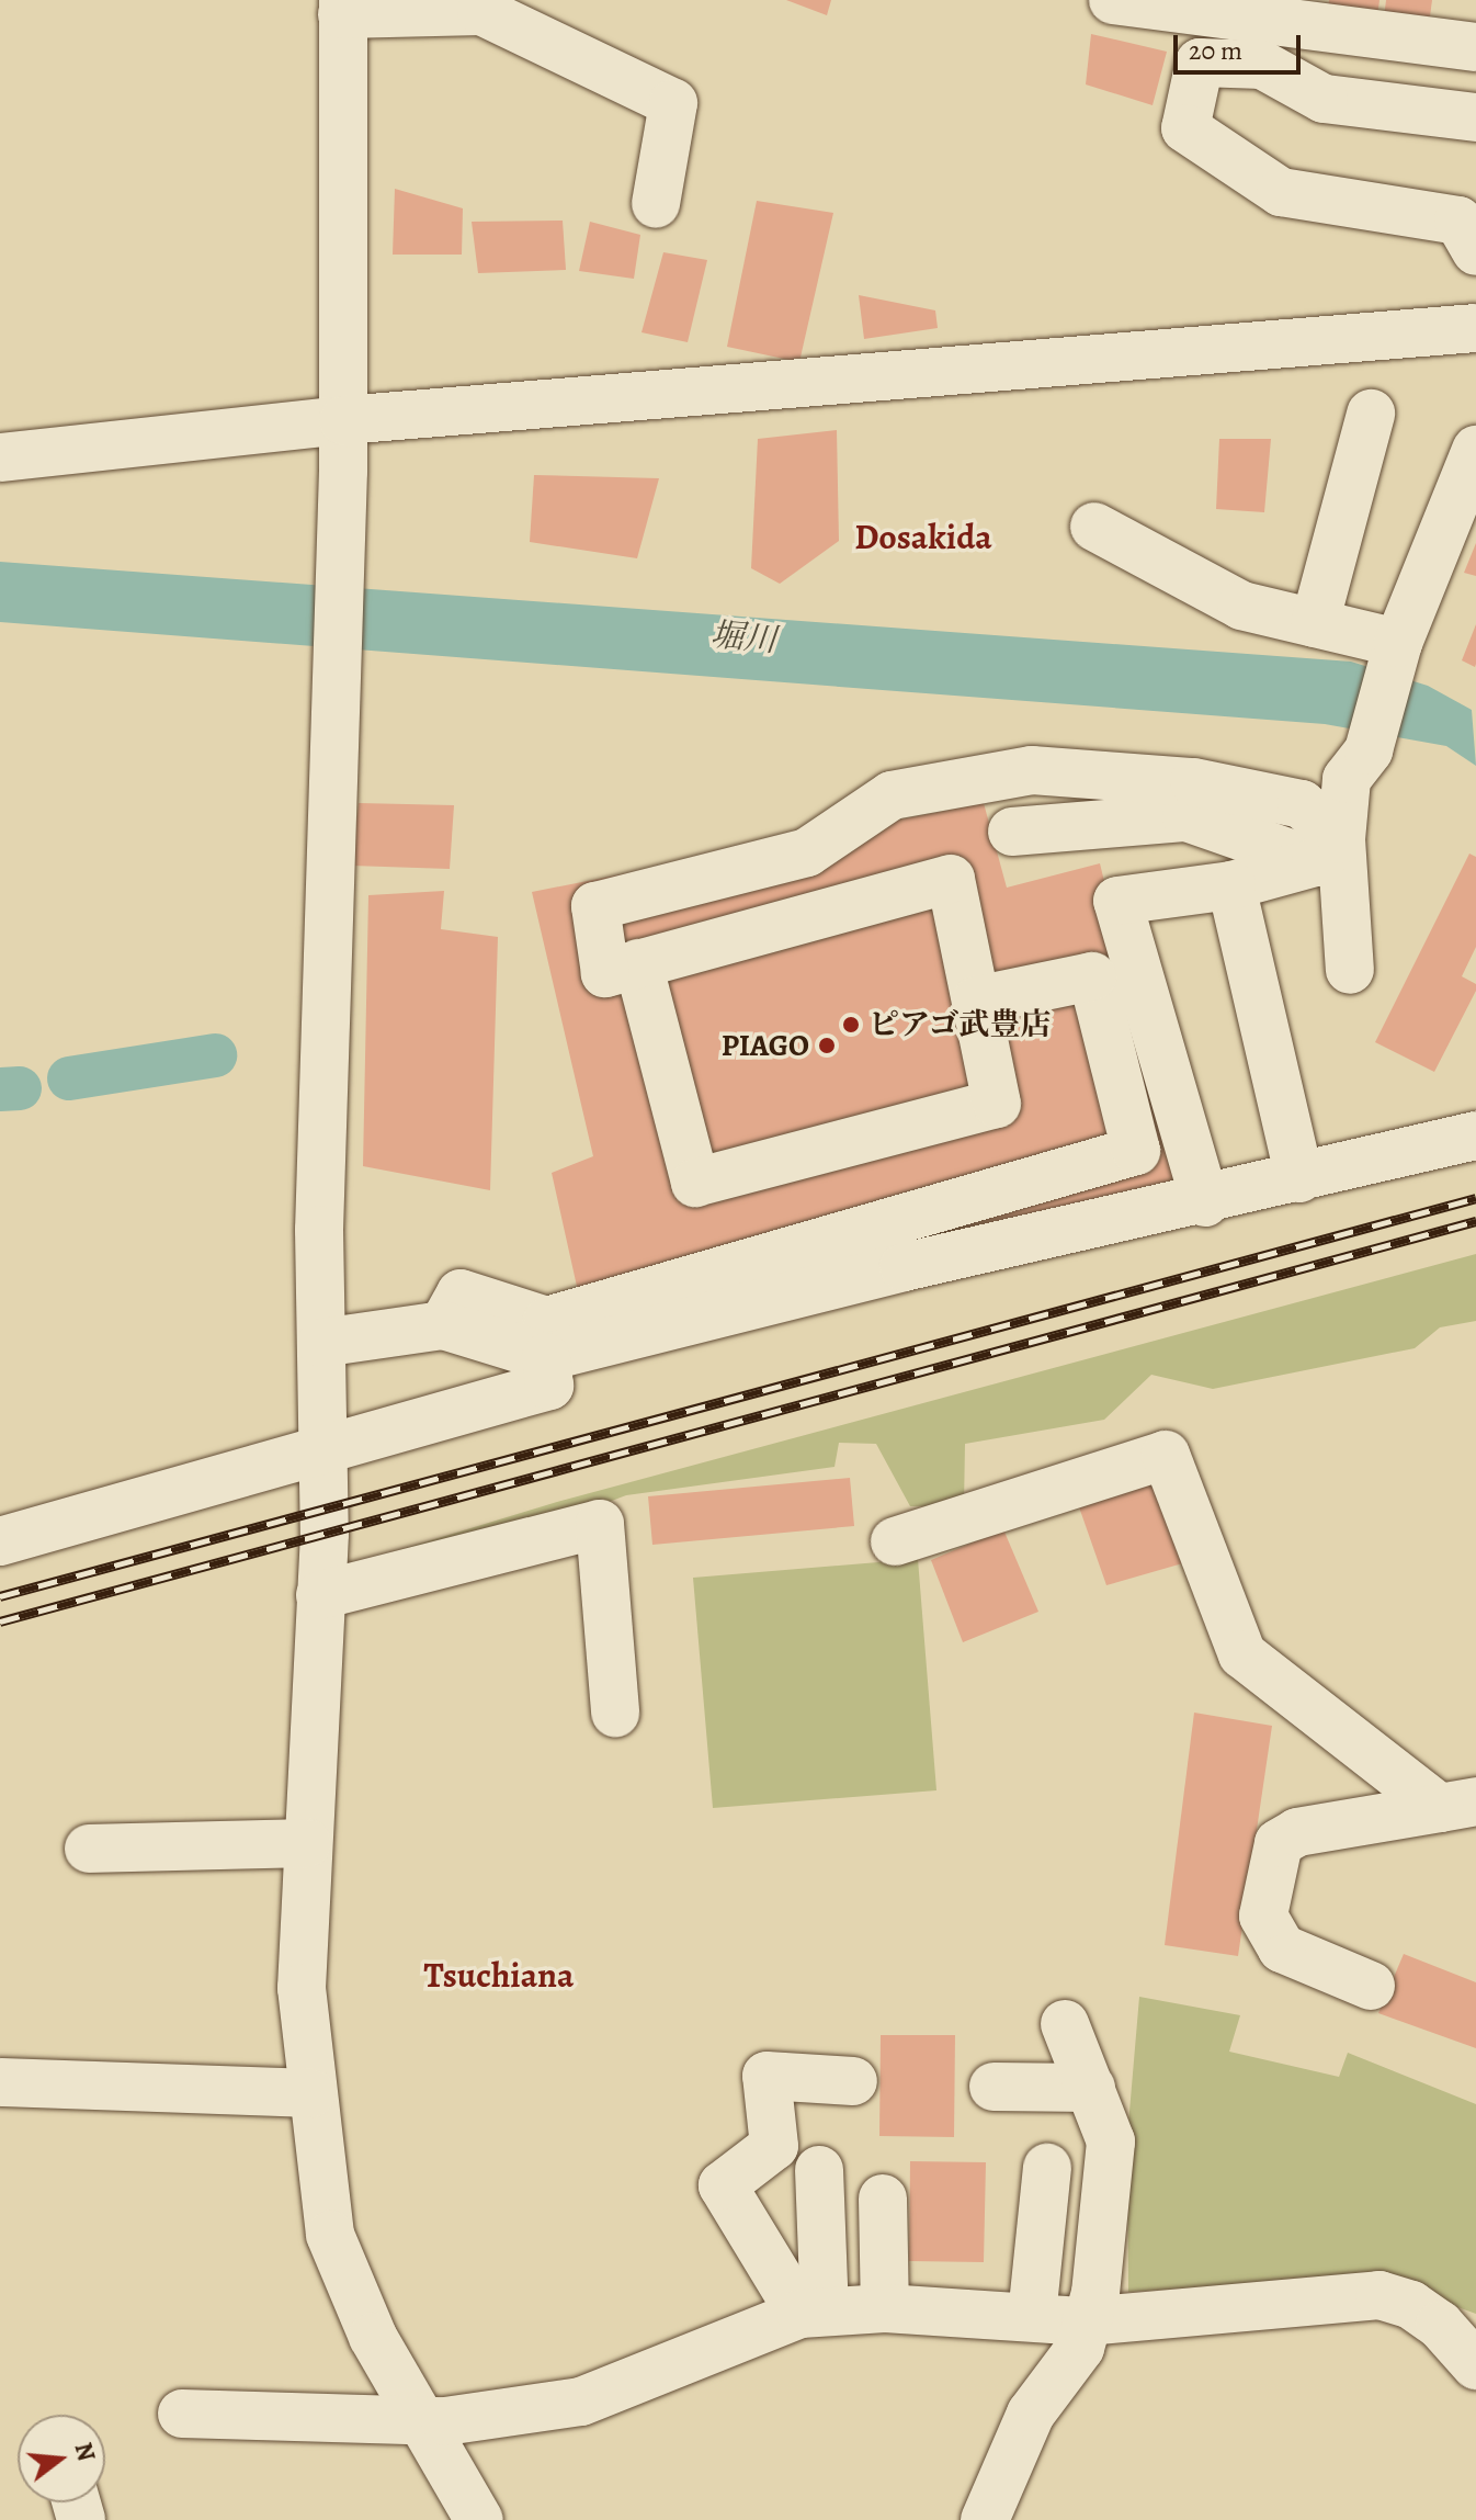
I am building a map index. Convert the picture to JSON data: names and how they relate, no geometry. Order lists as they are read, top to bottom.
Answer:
{
  "districts": ["Dosakida", "Tsuchiana"],
  "water": ["堀川"],
  "places": ["ピアゴ武豊店", "PIAGO"],
  "scale_bar": "20 m",
  "north": "right"
}
